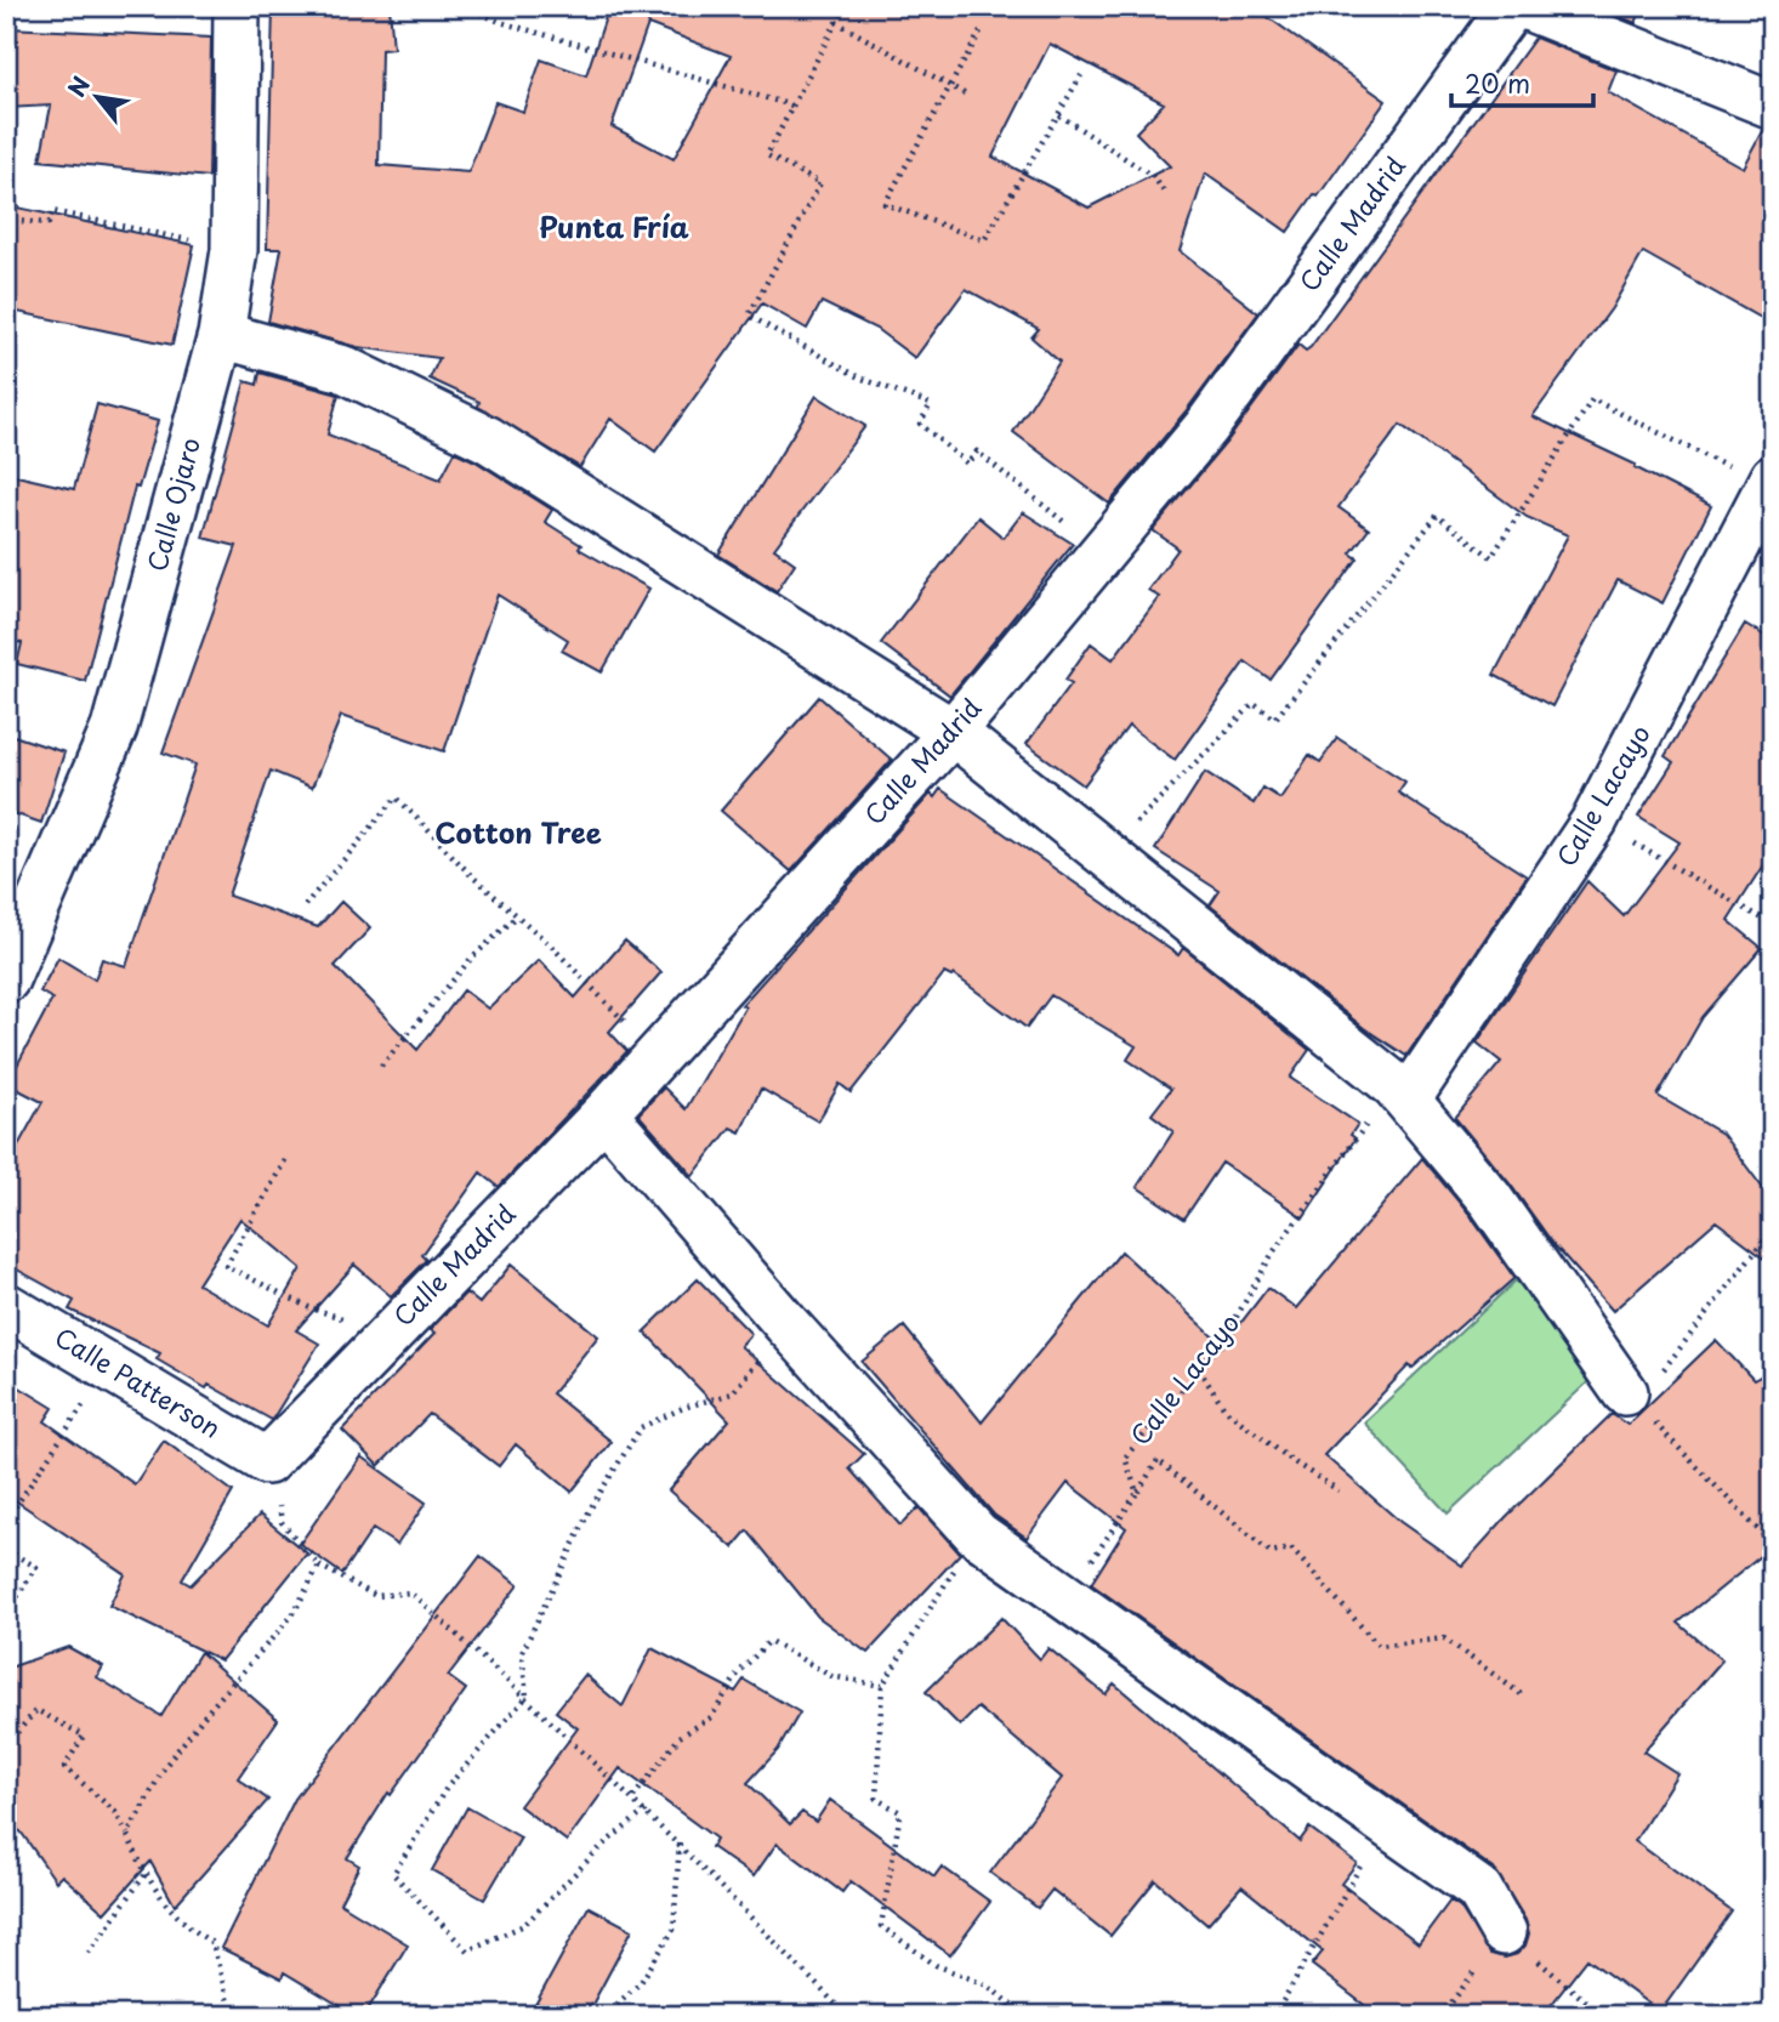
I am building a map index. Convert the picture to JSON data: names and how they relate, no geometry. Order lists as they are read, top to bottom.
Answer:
{
  "streets": {
    "street": [
      "Calle Madrid",
      "Calle Ojaro",
      "Calle Lacayo",
      "Calle Patterson"
    ]
  },
  "crossings": [
    ["Calle Madrid", "Calle Patterson"]
  ],
  "districts": ["Punta Fría", "Cotton Tree"],
  "scale_bar": "20 m",
  "north": "top left"
}
